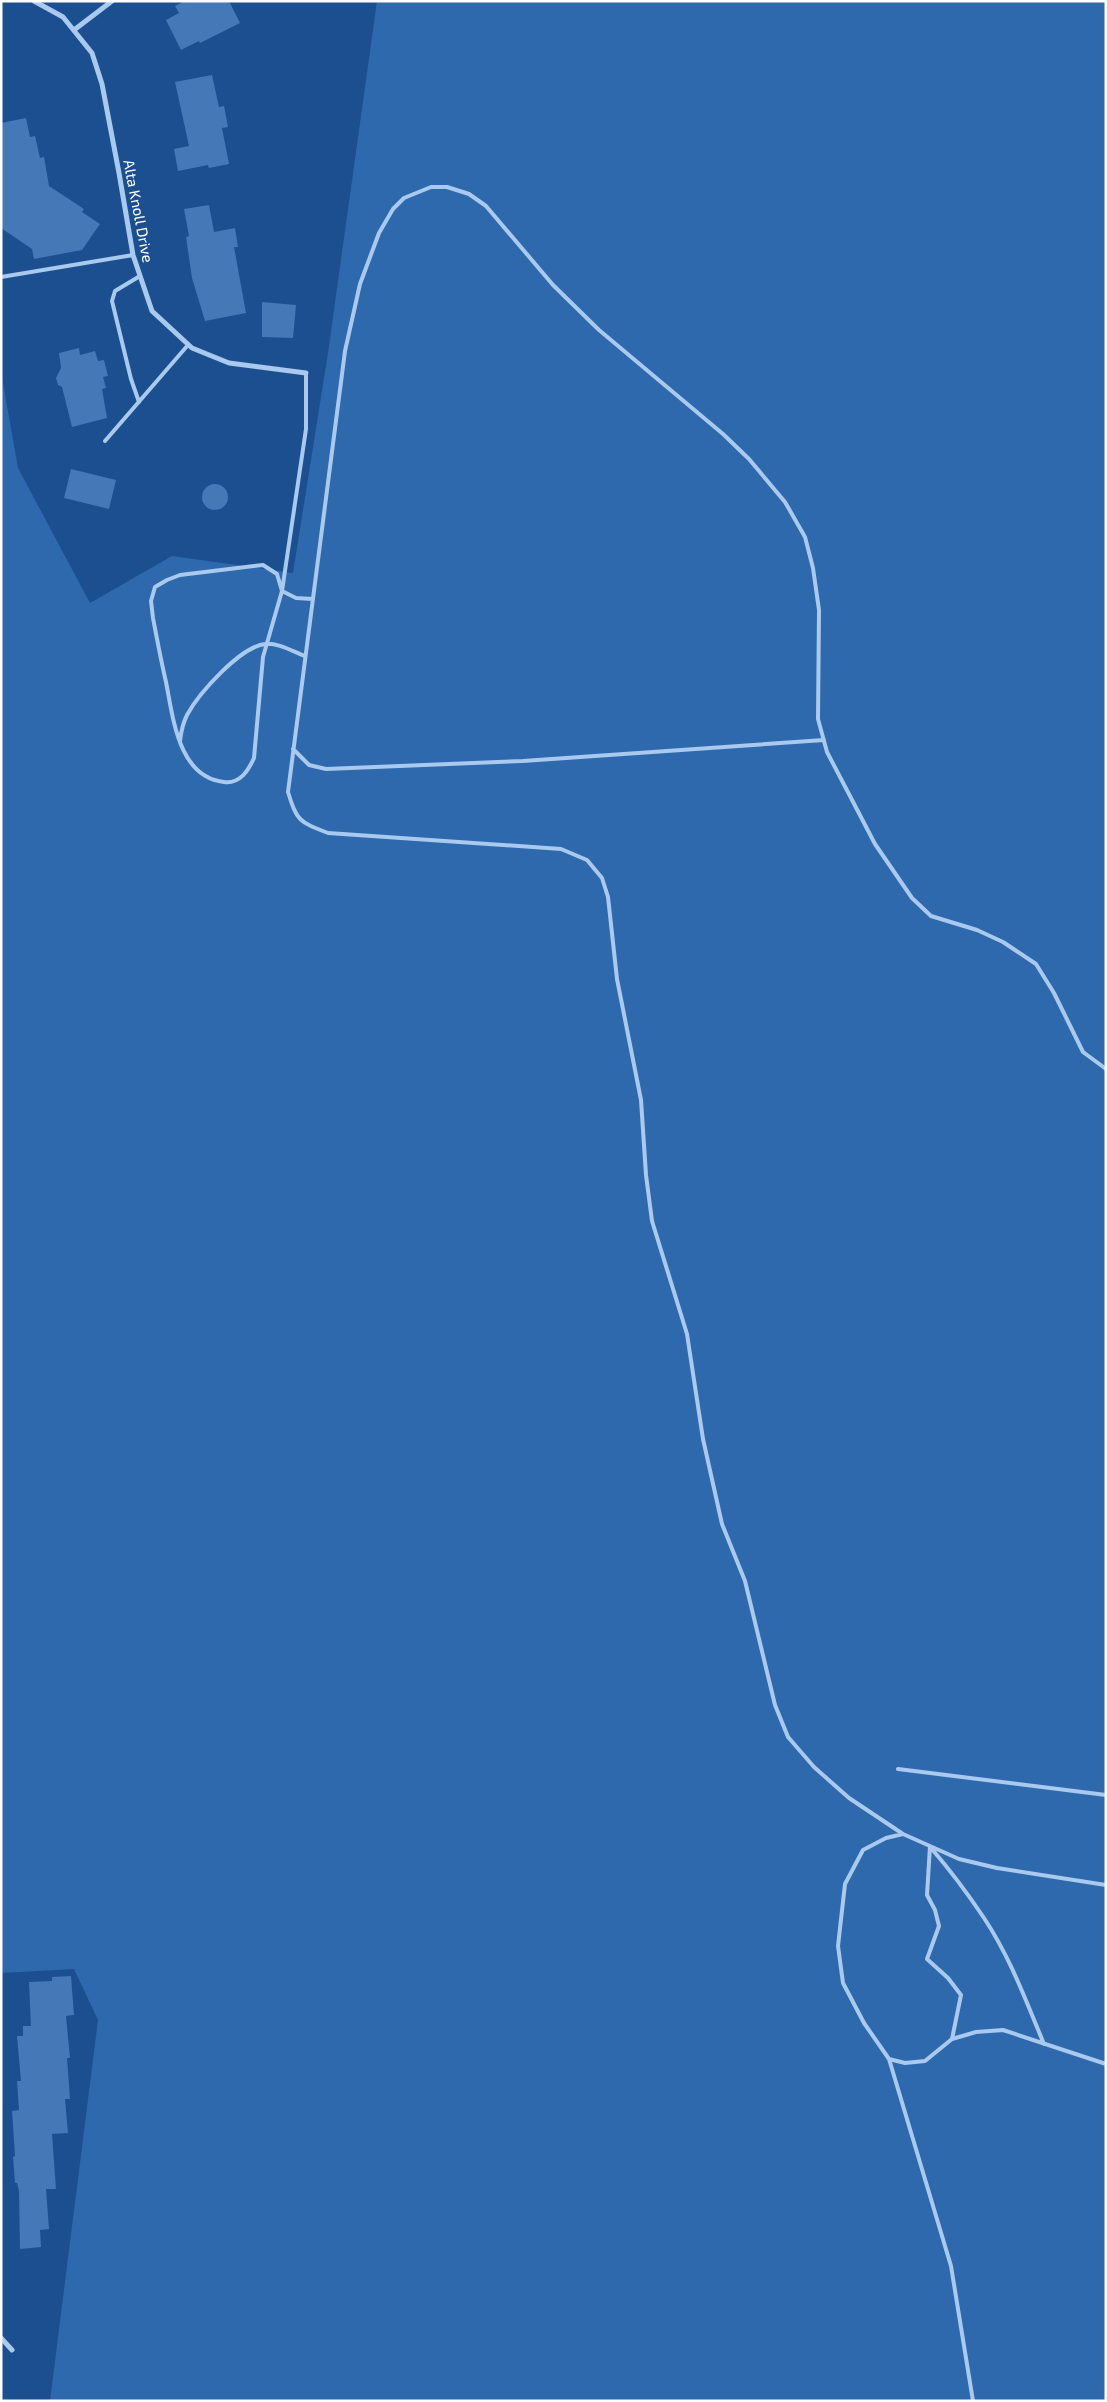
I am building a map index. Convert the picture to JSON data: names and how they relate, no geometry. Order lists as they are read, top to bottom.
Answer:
{
  "streets": {
    "street": ["Alta Knoll Drive"]
  }
}
